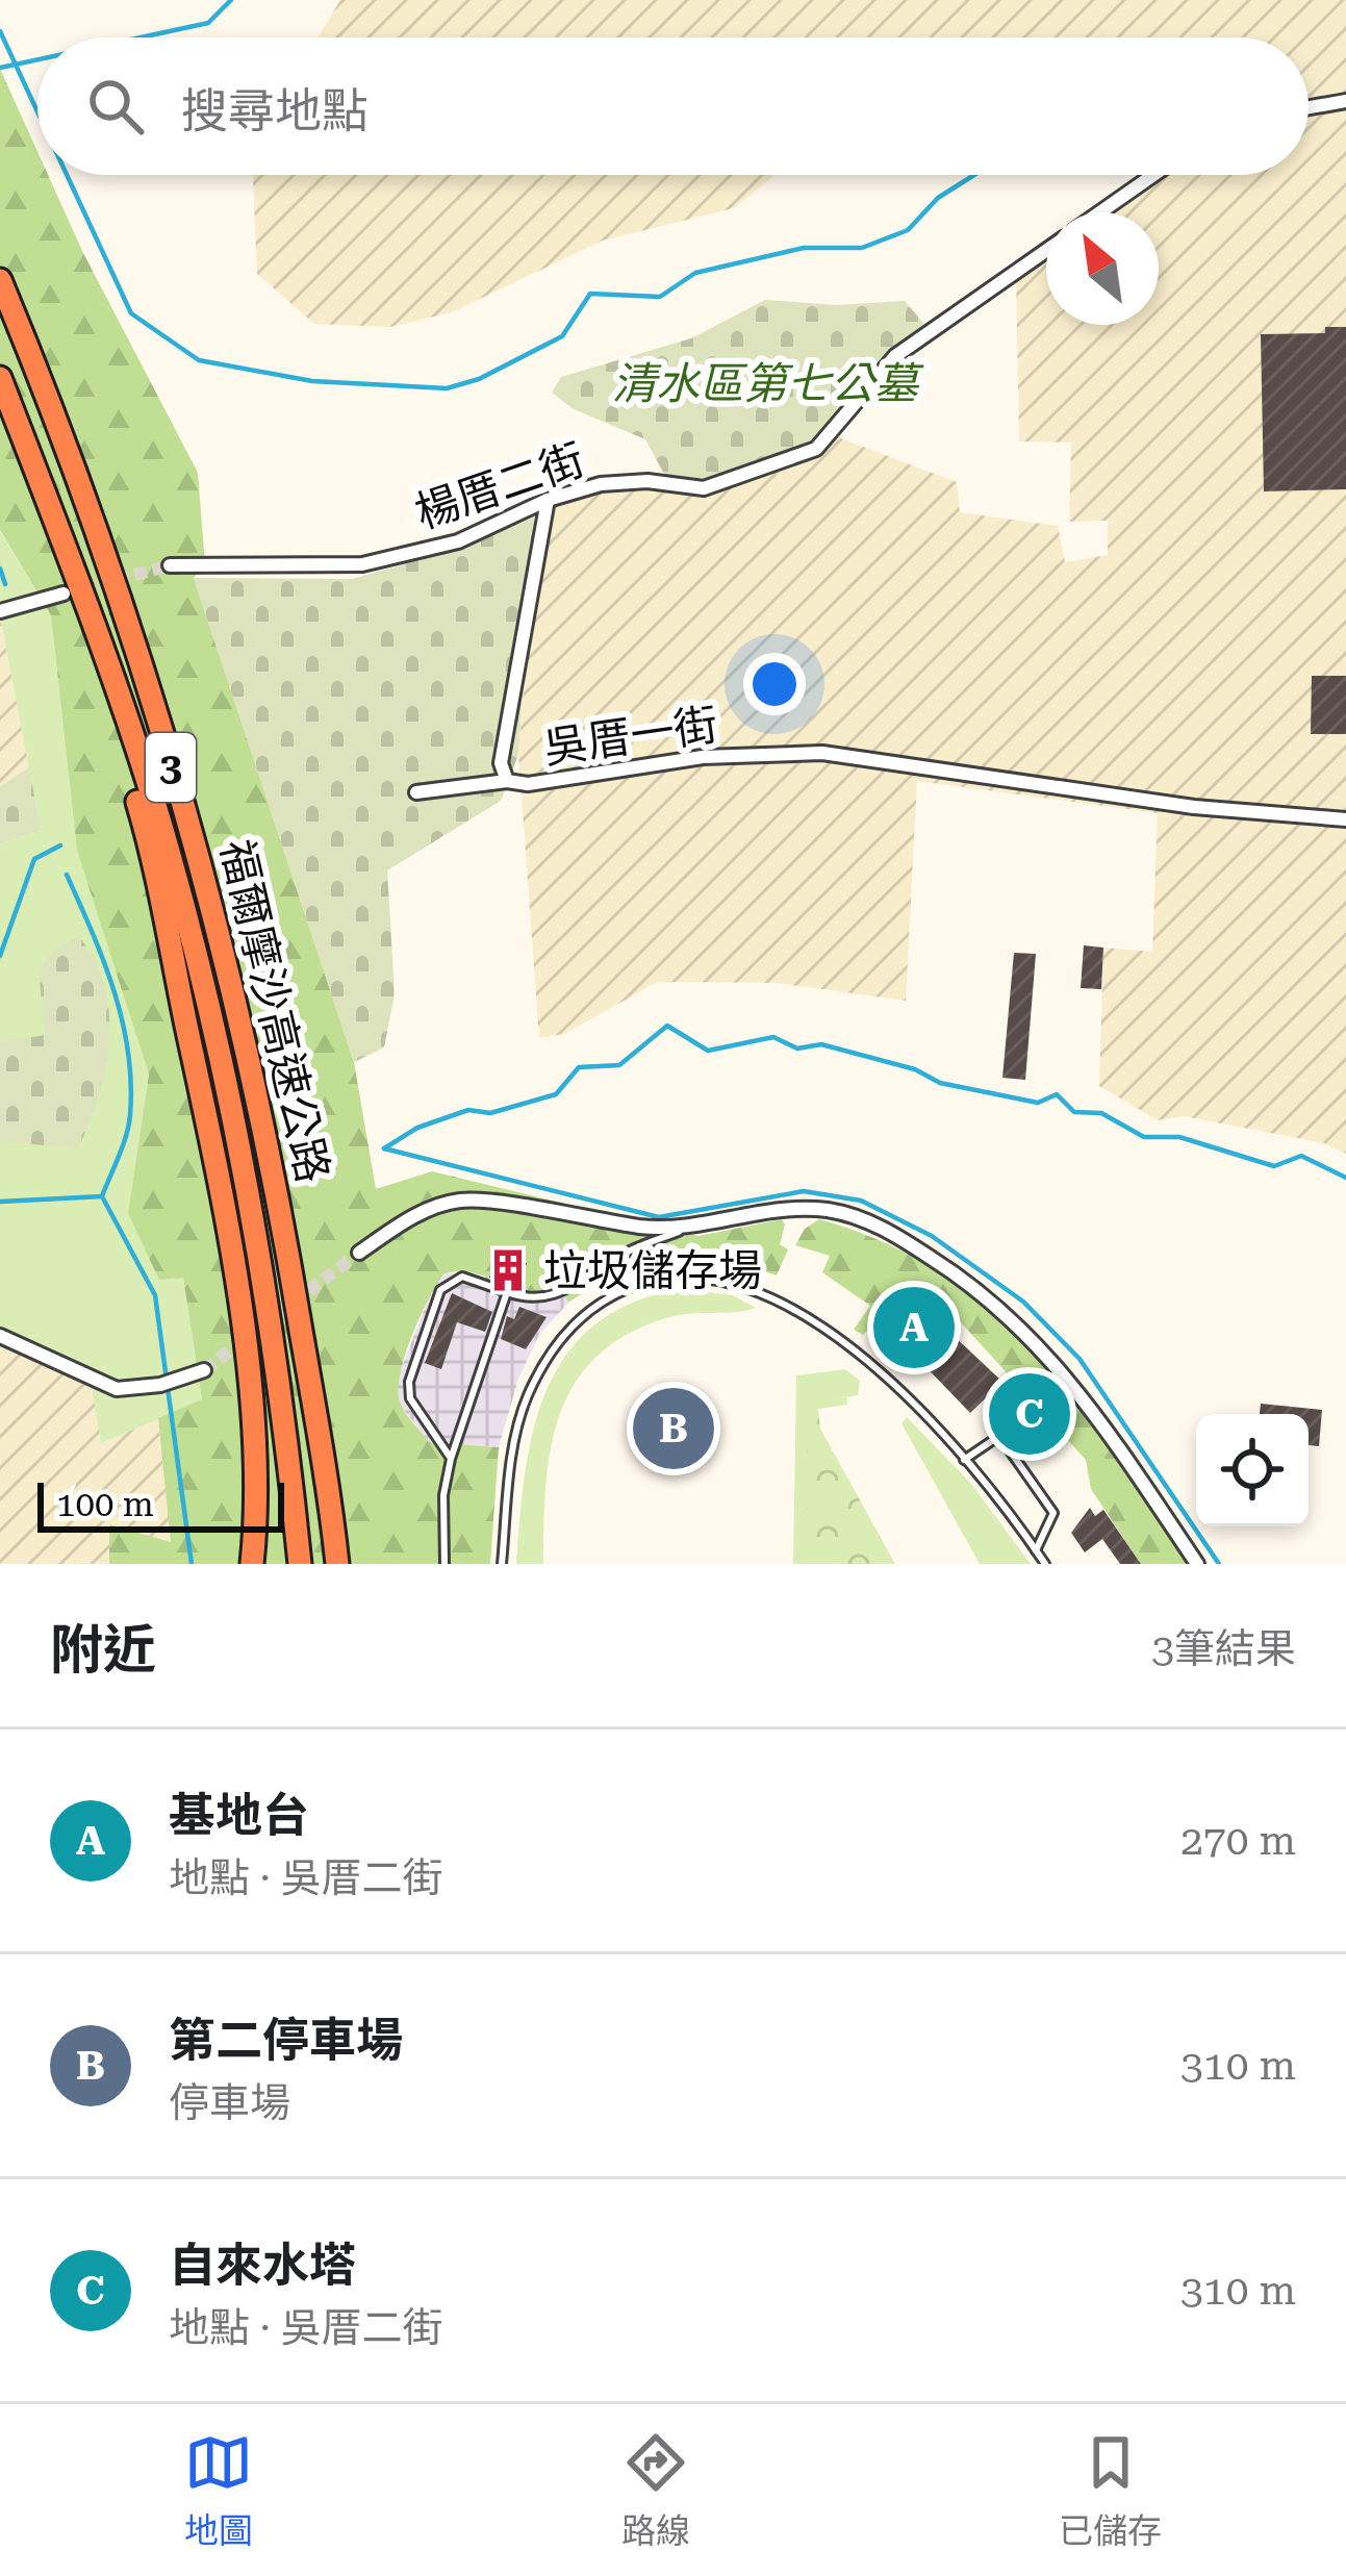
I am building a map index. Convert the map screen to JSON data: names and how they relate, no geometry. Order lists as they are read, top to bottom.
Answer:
{
  "streets": {
    "highway": ["3", "福爾摩沙高速公路"],
    "street": ["楊厝二街", "吳厝一街"]
  },
  "crossings": [
    ["楊厝二街", "吳厝一街"]
  ],
  "parks": ["清水區第七公墓"],
  "places": {
    "building": ["垃圾儲存場"]
  },
  "scale_bar": "100 m",
  "north": "top left",
  "page": {
    "search": "搜尋地點",
    "pins": ["A", "C", "B"],
    "scale": "100 m",
    "heading": ["附近", "3筆結果"],
    "list": [
      {
        "mark": "A",
        "name": "基地台",
        "note": "地點 · 吳厝二街",
        "value": "270 m"
      },
      {
        "mark": "B",
        "name": "第二停車場",
        "note": "停車場",
        "value": "310 m"
      },
      {
        "mark": "C",
        "name": "自來水塔",
        "note": "地點 · 吳厝二街",
        "value": "310 m"
      }
    ],
    "nav": ["地圖", "路線", "已儲存"]
  }
}
